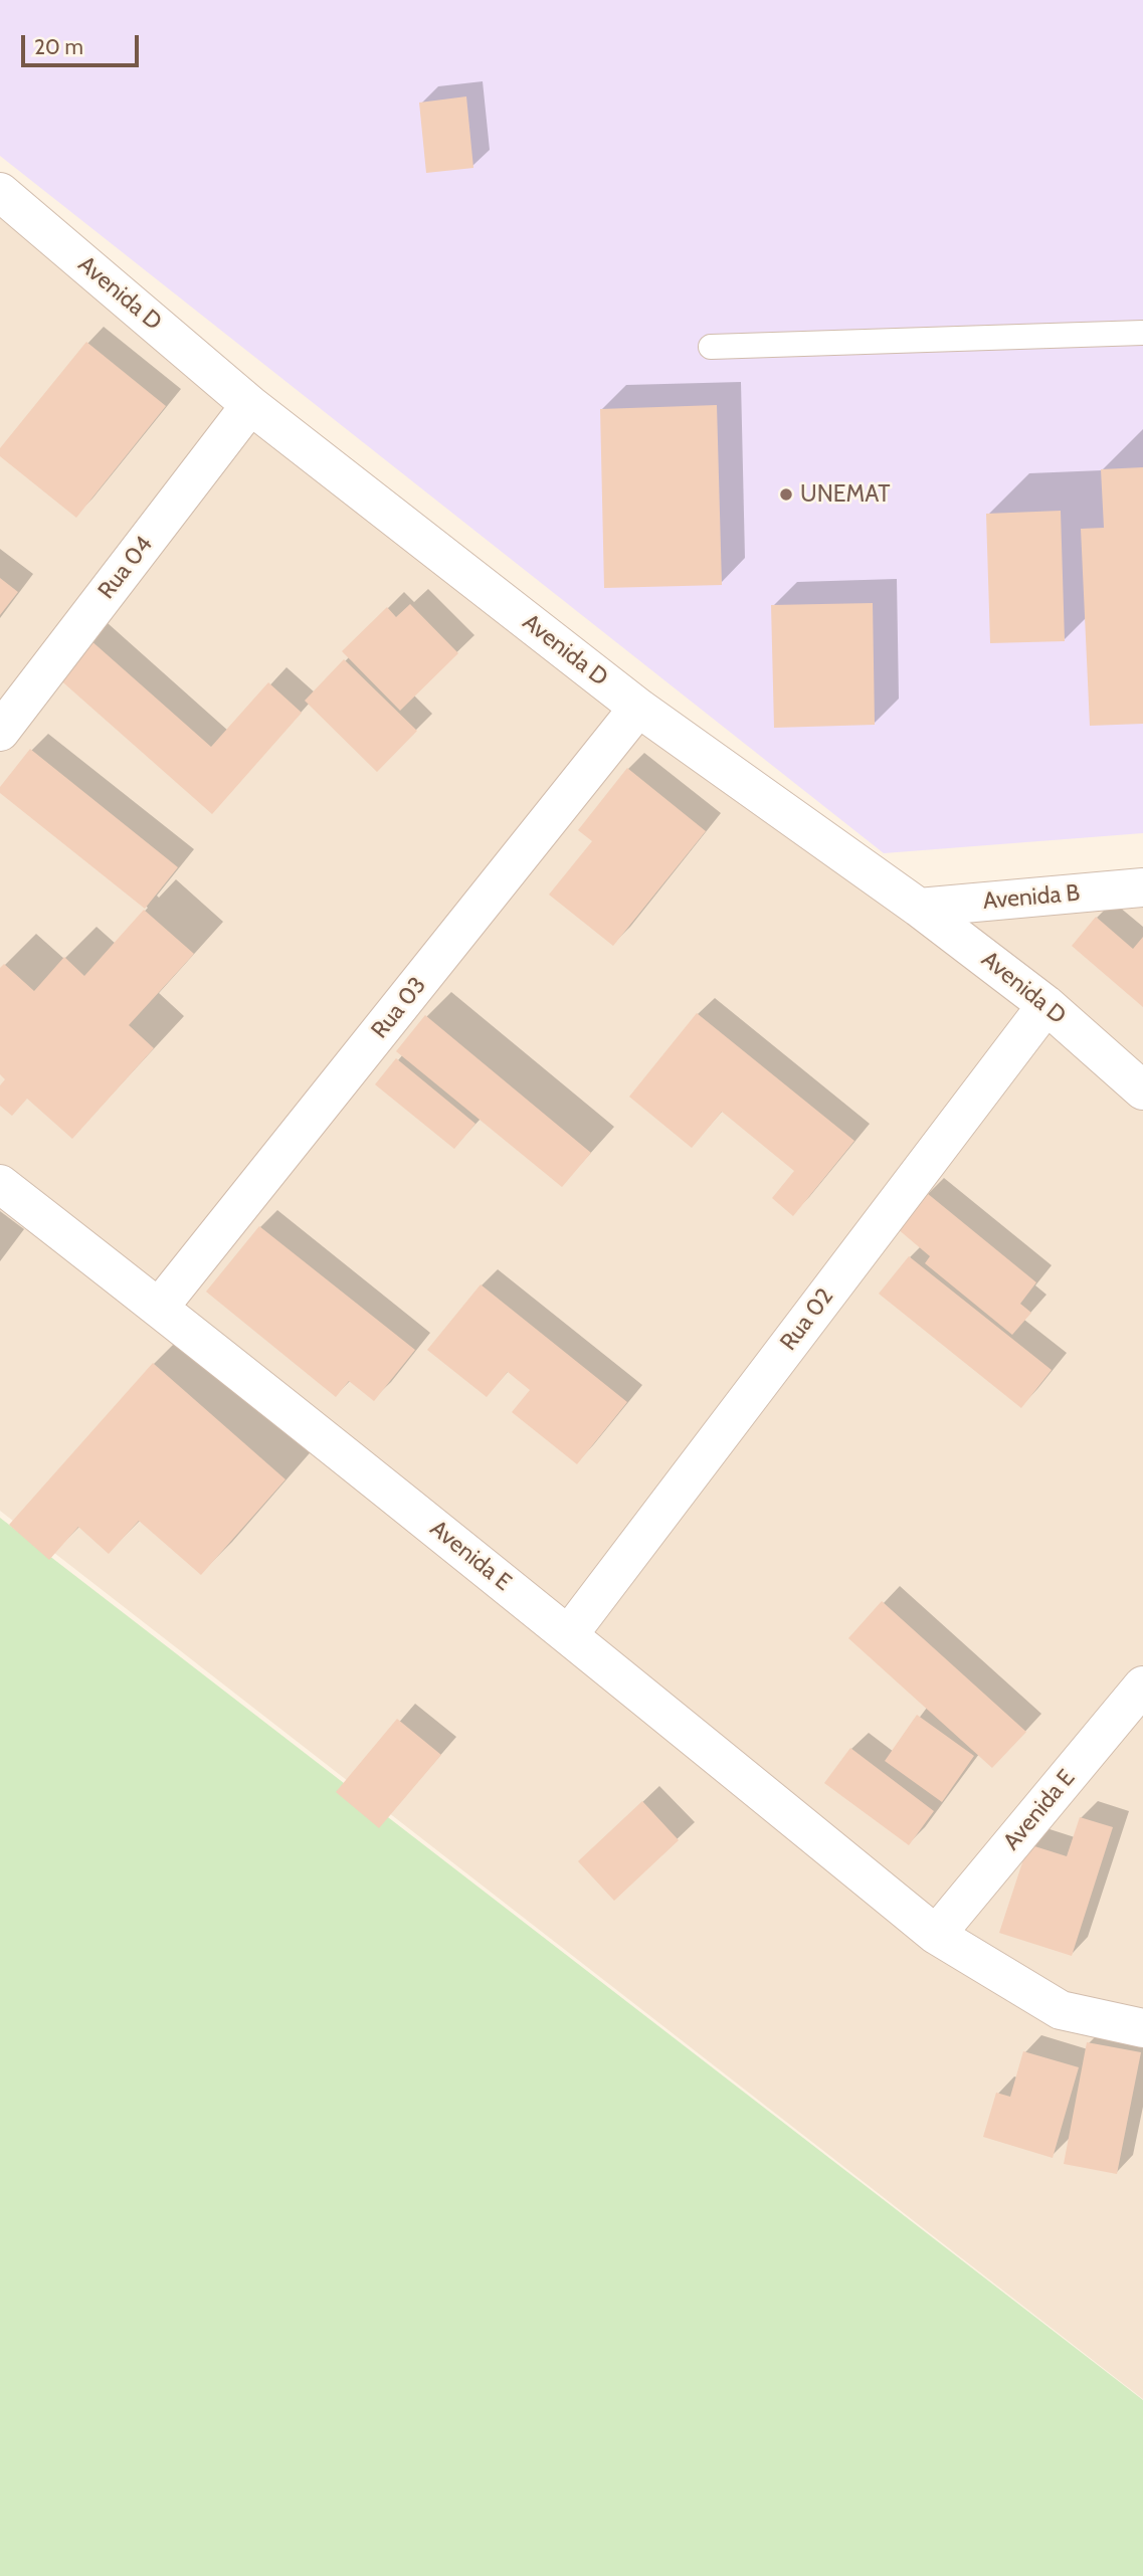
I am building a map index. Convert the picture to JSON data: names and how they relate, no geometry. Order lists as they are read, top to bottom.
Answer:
{
  "streets": {
    "street": [
      "Avenida D",
      "Rua 04",
      "Avenida B",
      "Rua 03",
      "Rua 02",
      "Avenida E"
    ]
  },
  "crossings": [
    ["Avenida D", "Rua 04"],
    ["Avenida D", "Avenida B"],
    ["Avenida D", "Rua 03"],
    ["Avenida D", "Rua 02"],
    ["Rua 03", "Avenida E"],
    ["Rua 02", "Avenida E"]
  ],
  "places": ["UNEMAT"],
  "scale_bar": "20 m"
}
